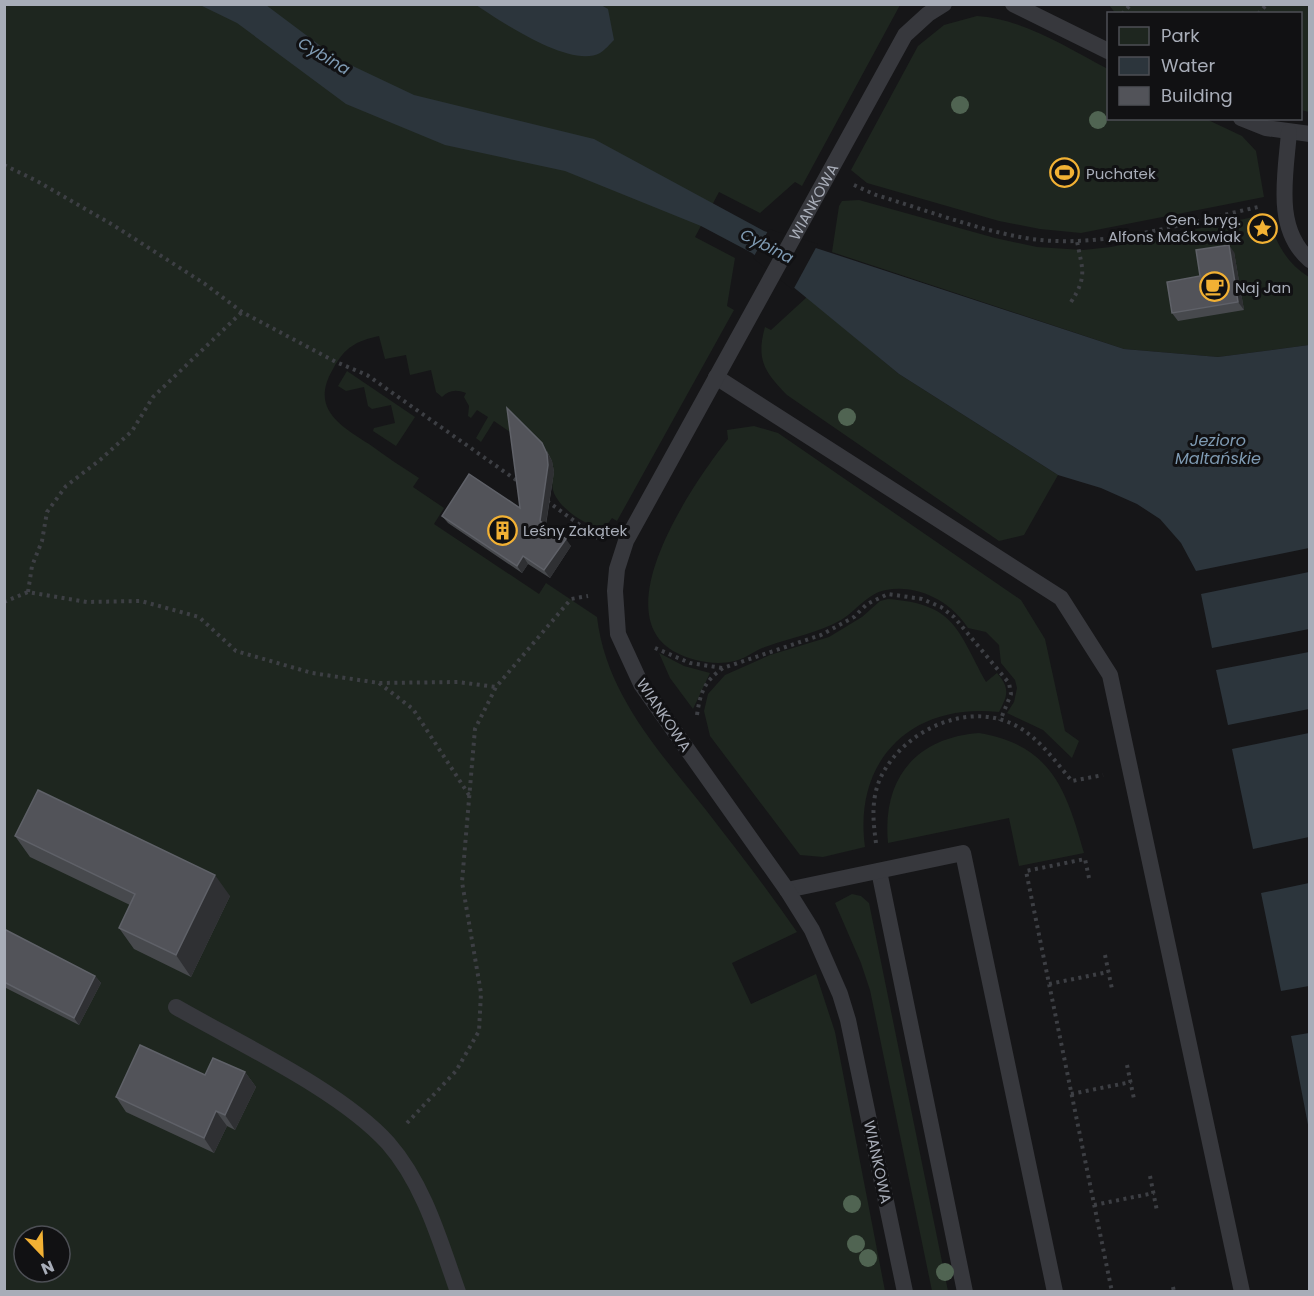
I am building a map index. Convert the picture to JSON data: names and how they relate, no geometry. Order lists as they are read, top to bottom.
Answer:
{
  "streets": {
    "lane": ["WIANKOWA"]
  },
  "water": ["Cybina", "Jezioro Maltańskie"],
  "places": {
    "sports": ["Puchatek"],
    "place": ["Gen. bryg. Alfons Maćkowiak"],
    "cafe": ["Naj Jan"],
    "building": ["Leśny Zakątek"]
  },
  "legend": ["Park", "Water", "Building"],
  "north": "bottom right"
}
